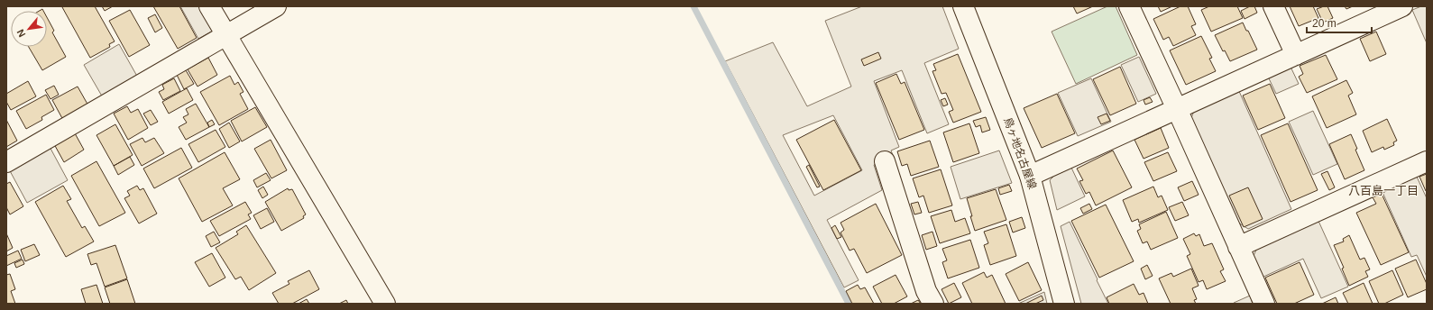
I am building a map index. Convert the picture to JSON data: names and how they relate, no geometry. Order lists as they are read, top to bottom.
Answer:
{
  "streets": {
    "street": ["鳥ヶ地名古屋線"]
  },
  "districts": ["八百島一丁目"],
  "scale_bar": "20 m",
  "north": "bottom left"
}
